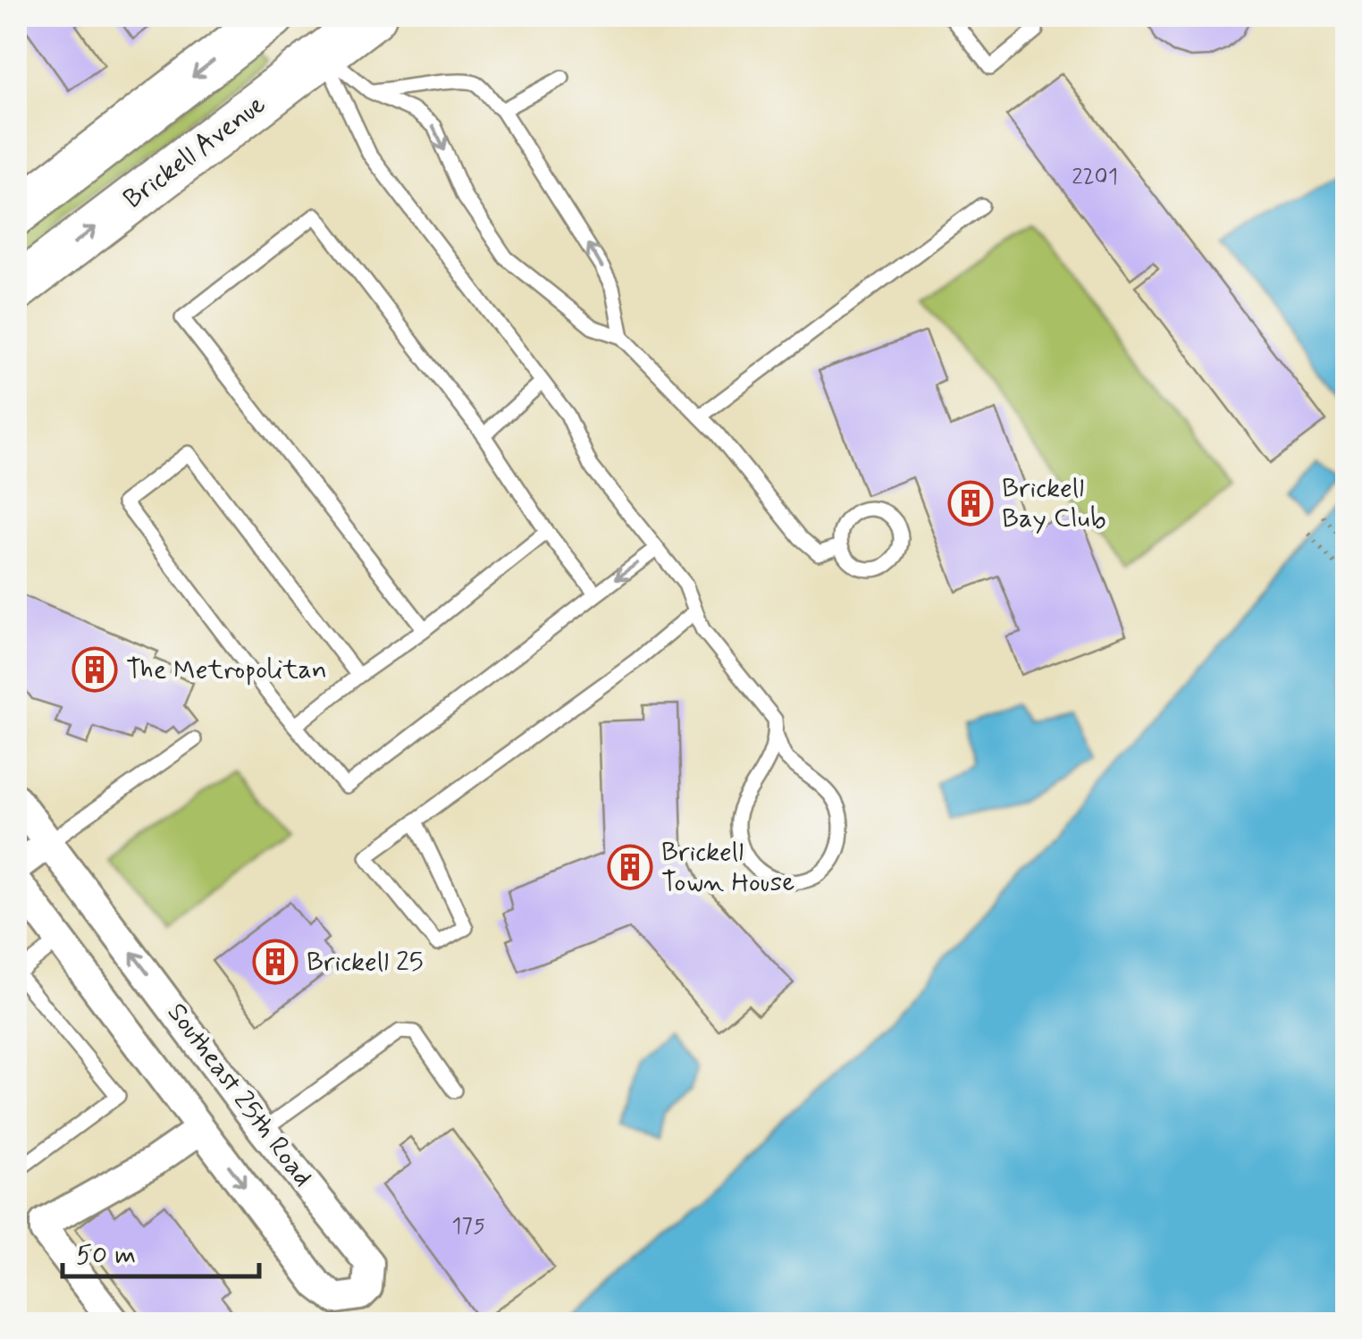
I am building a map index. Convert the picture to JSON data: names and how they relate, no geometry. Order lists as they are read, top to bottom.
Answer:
{
  "streets": {
    "main road": ["Brickell Avenue"],
    "street": ["Southeast 25th Road"]
  },
  "places": {
    "building": [
      "Brickell Bay Club",
      "The Metropolitan",
      "Brickell Town House",
      "Brickell 25"
    ]
  },
  "house_numbers": ["2201", "175"],
  "scale_bar": "50 m"
}
